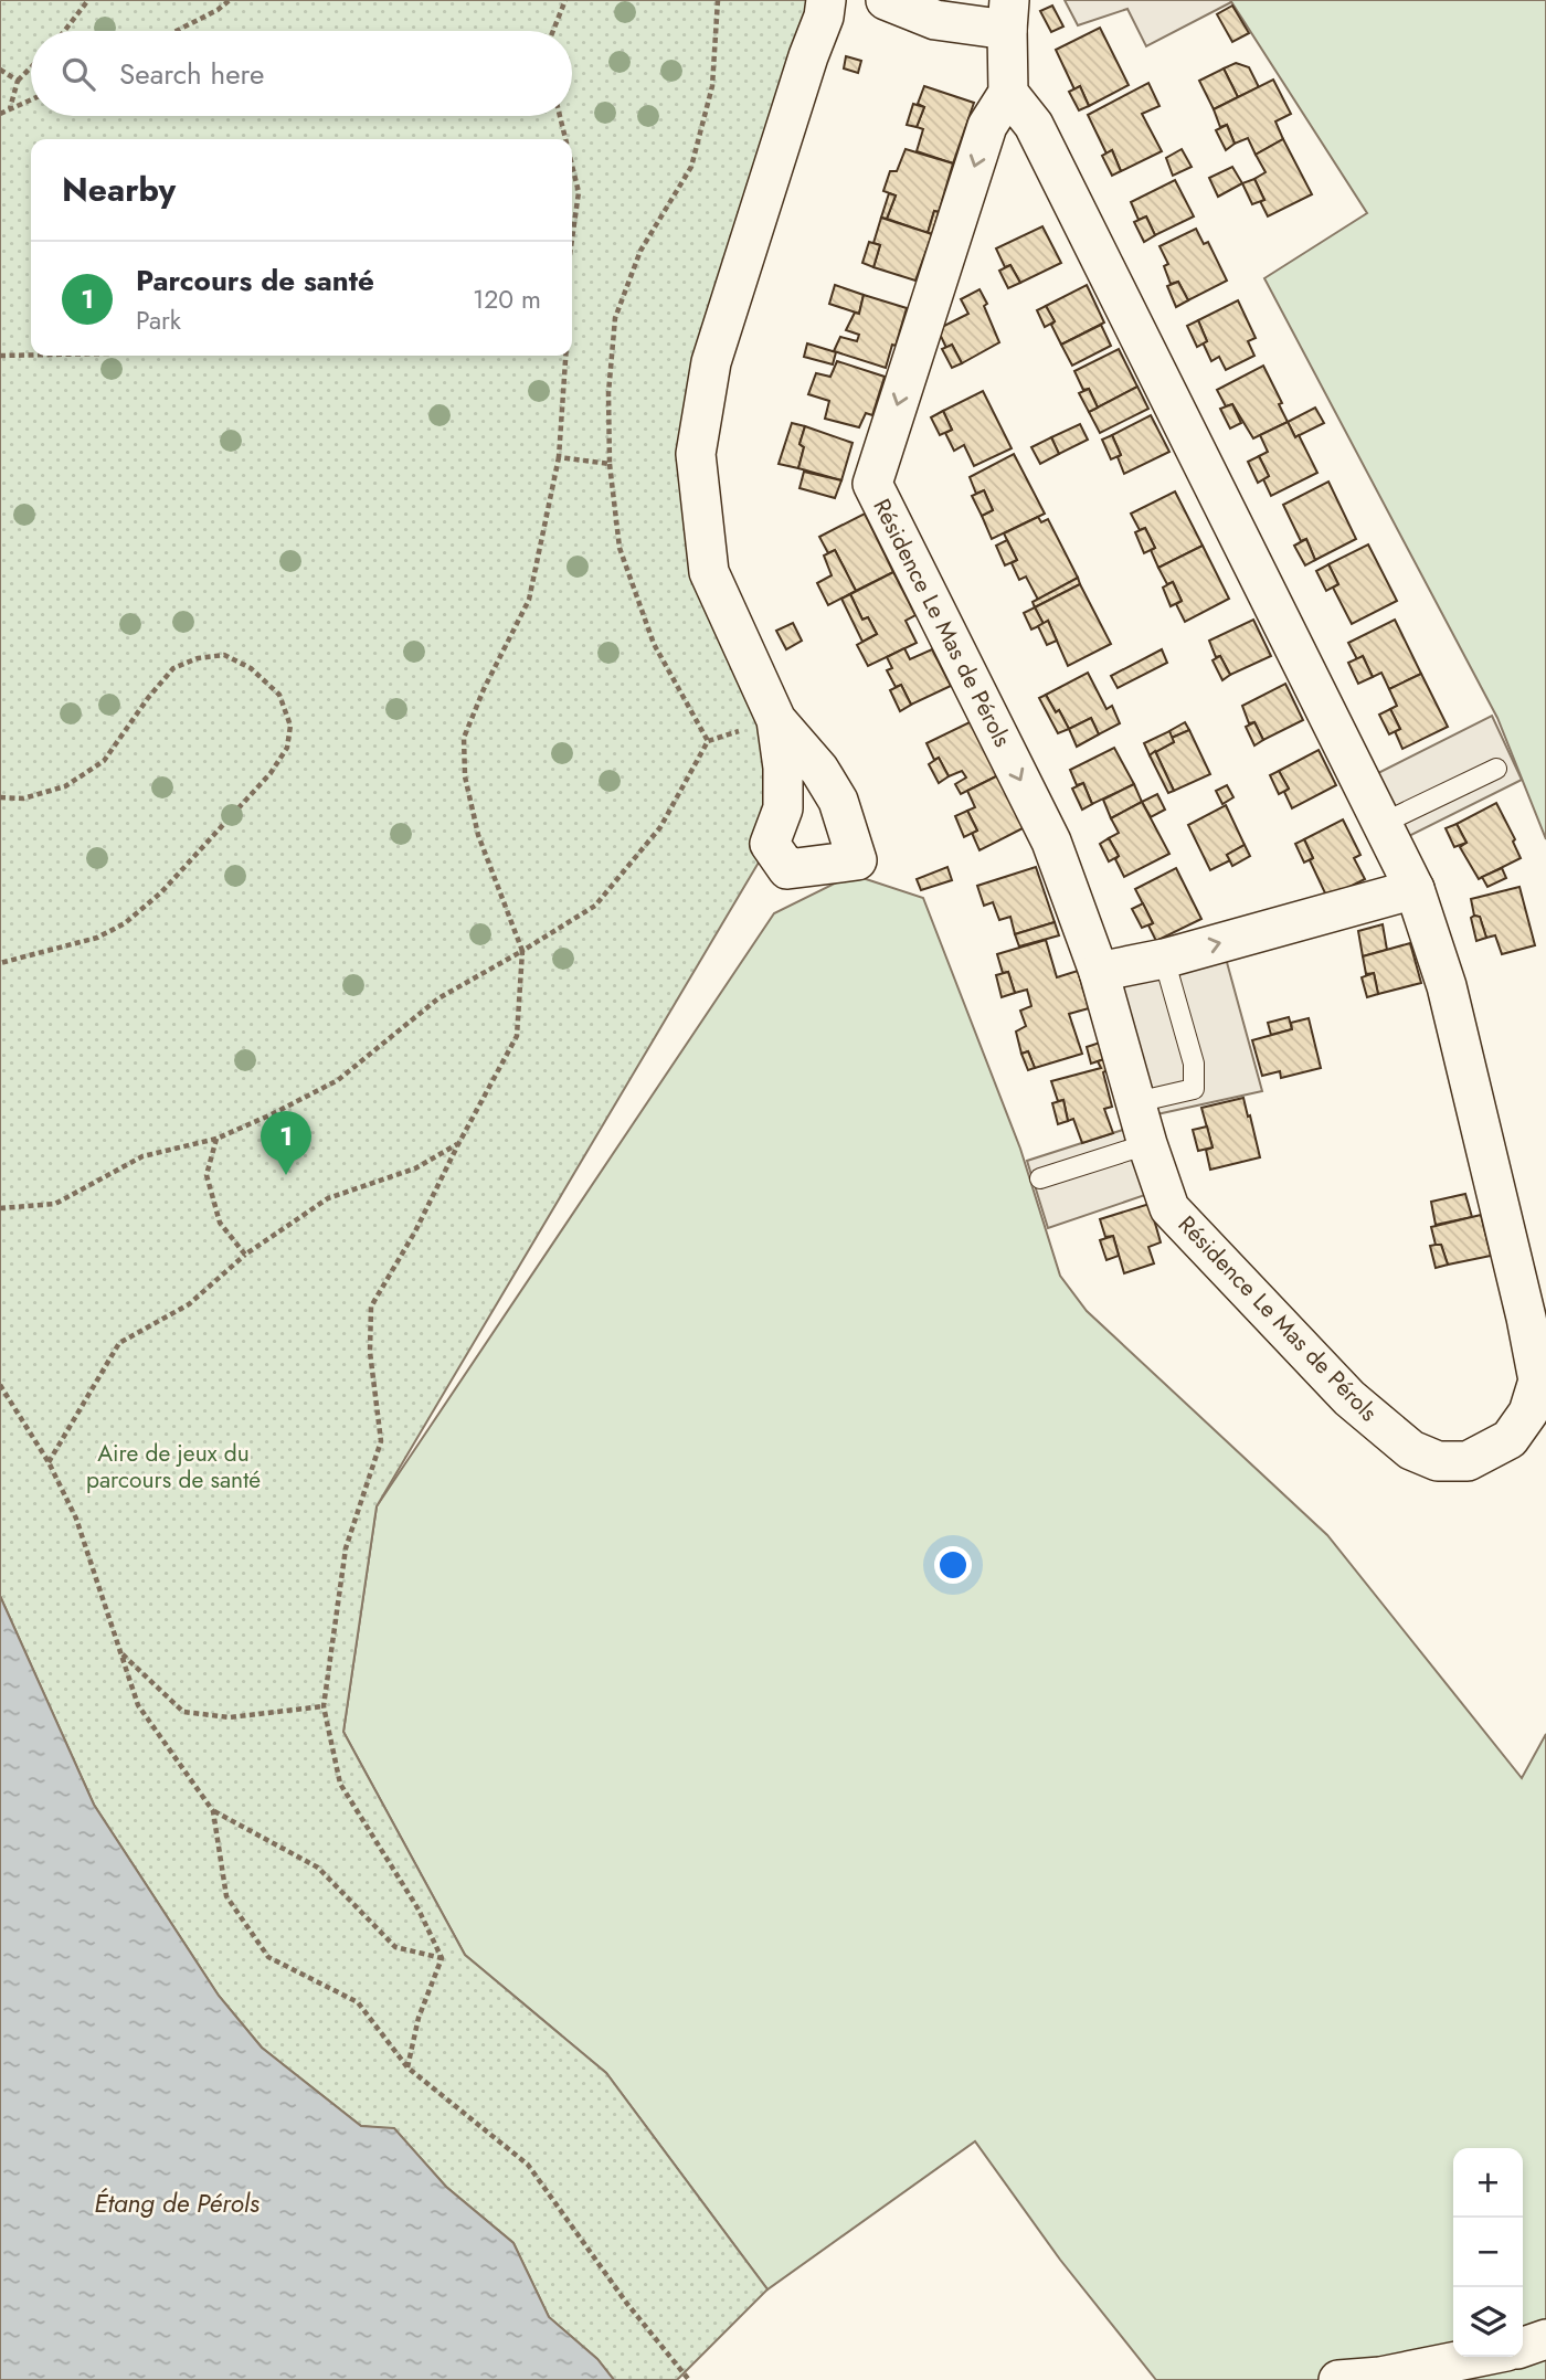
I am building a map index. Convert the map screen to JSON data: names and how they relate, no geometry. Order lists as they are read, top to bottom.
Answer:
{
  "streets": {
    "street": ["Résidence Le Mas de Pérols"]
  },
  "water": ["Étang de Pérols"],
  "parks": ["Aire de jeux du parcours de santé"],
  "page": {
    "search": "Search here",
    "heading": "Nearby",
    "list": [
      {
        "mark": "1",
        "name": "Parcours de santé",
        "note": "Park",
        "value": "120 m"
      }
    ],
    "pins": "1",
    "map_buttons": ["+", "−"]
  }
}
